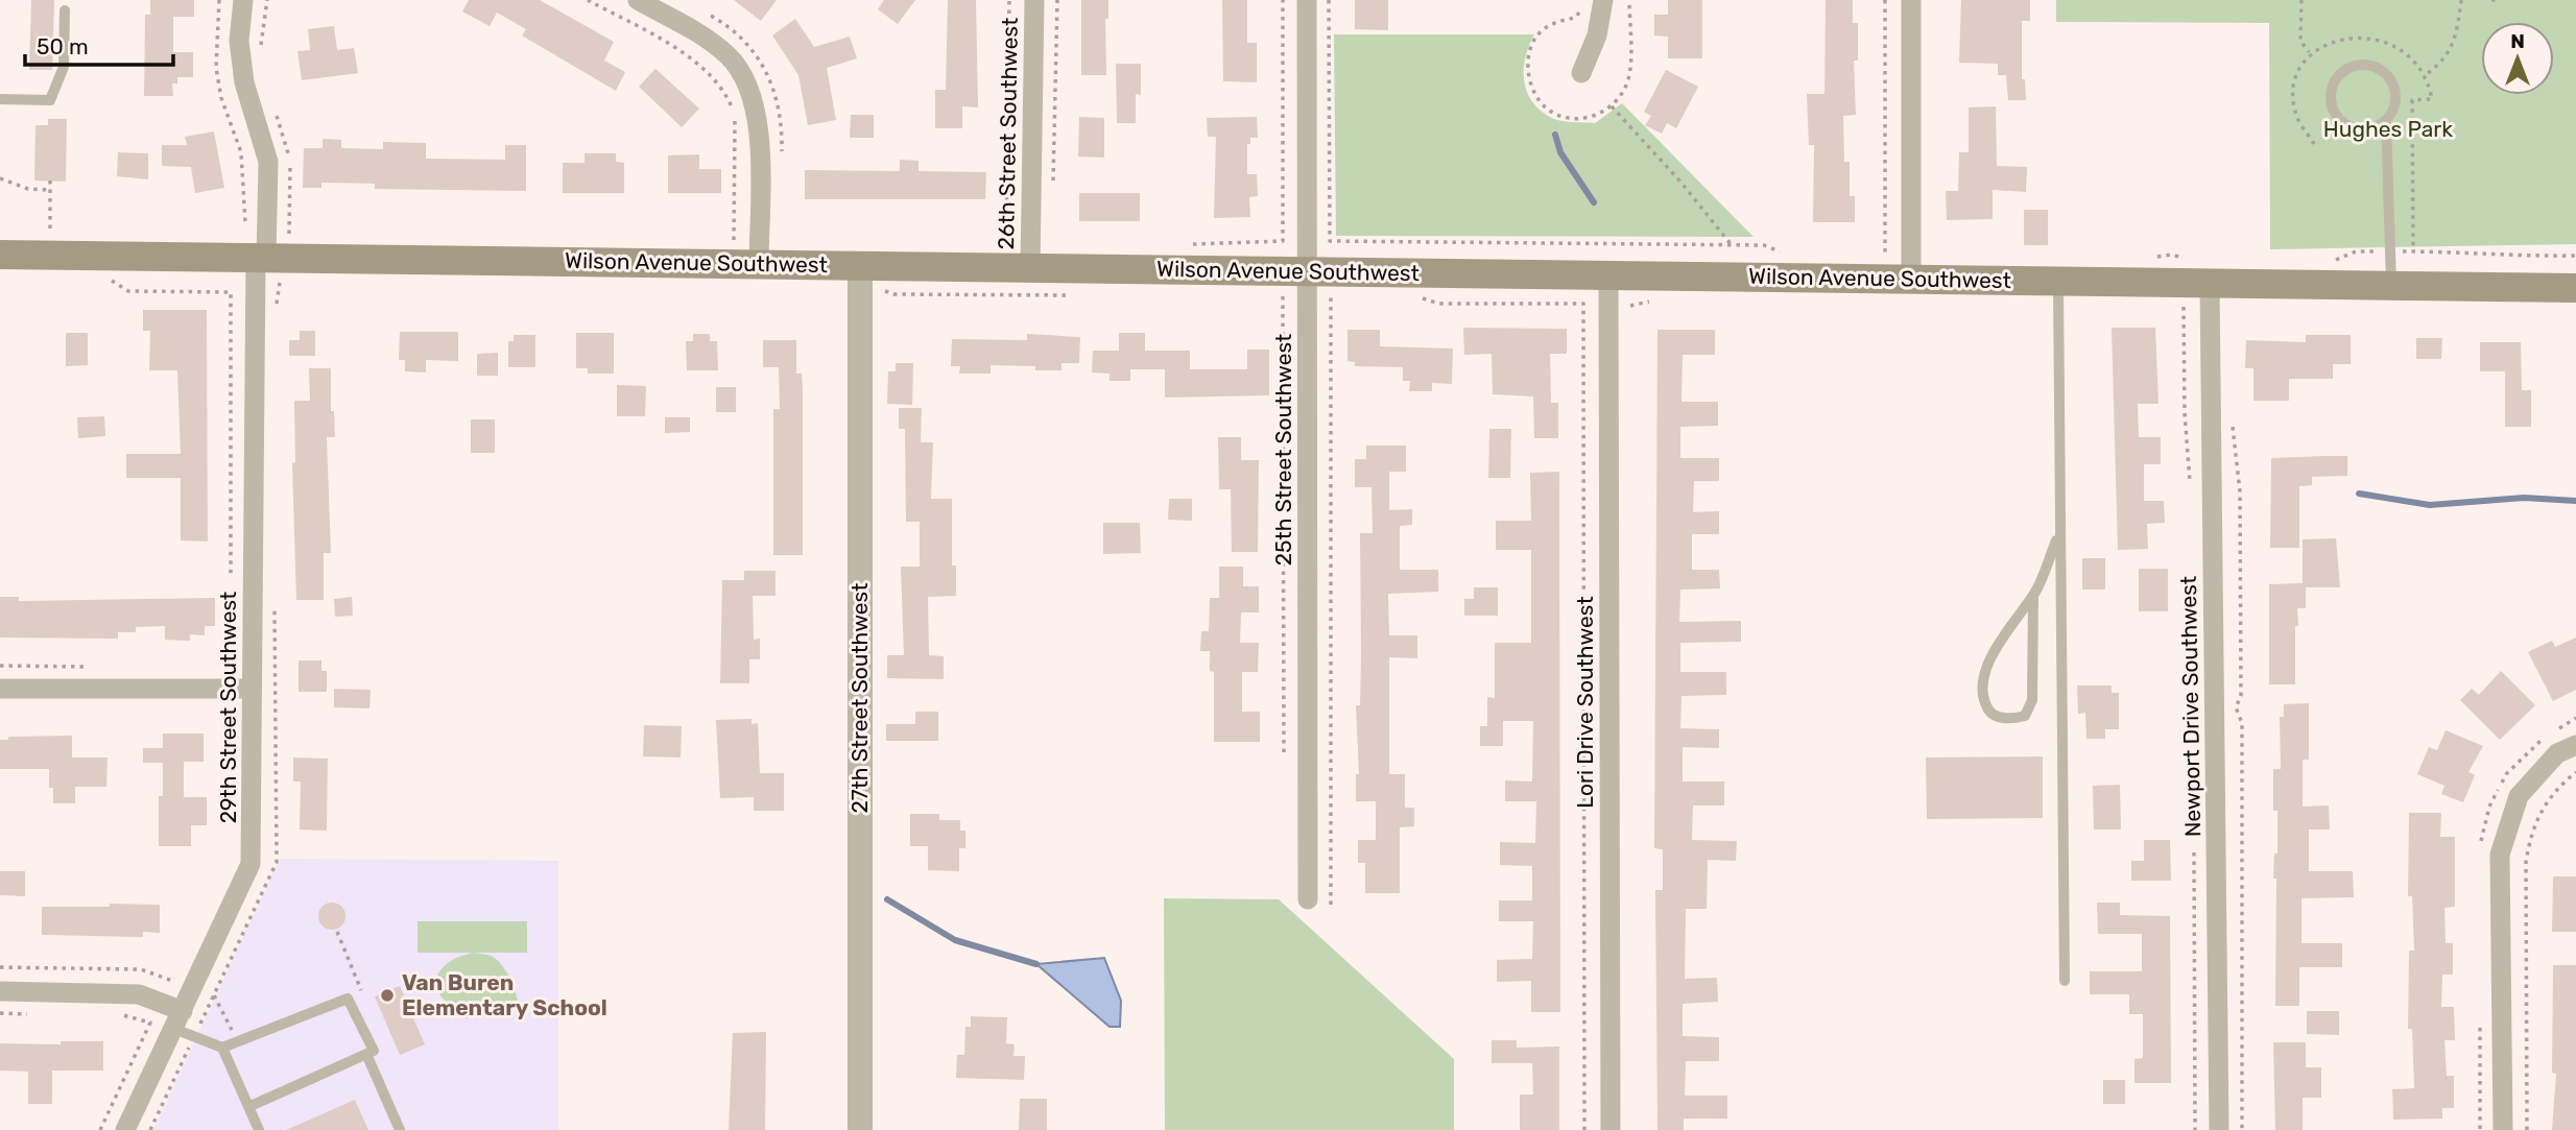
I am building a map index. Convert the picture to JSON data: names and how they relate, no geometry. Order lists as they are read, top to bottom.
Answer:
{
  "streets": {
    "main road": ["Wilson Avenue Southwest"],
    "street": [
      "26th Street Southwest",
      "25th Street Southwest",
      "27th Street Southwest",
      "Lori Drive Southwest",
      "Newport Drive Southwest",
      "29th Street Southwest"
    ]
  },
  "crossings": [
    ["26th Street Southwest", "Wilson Avenue Southwest"],
    ["Wilson Avenue Southwest", "25th Street Southwest"],
    ["Wilson Avenue Southwest", "27th Street Southwest"],
    ["Wilson Avenue Southwest", "Lori Drive Southwest"],
    ["Wilson Avenue Southwest", "Newport Drive Southwest"],
    ["Wilson Avenue Southwest", "29th Street Southwest"]
  ],
  "parks": ["Hughes Park"],
  "places": ["Van Buren Elementary School"],
  "scale_bar": "50 m",
  "north": "top"
}
